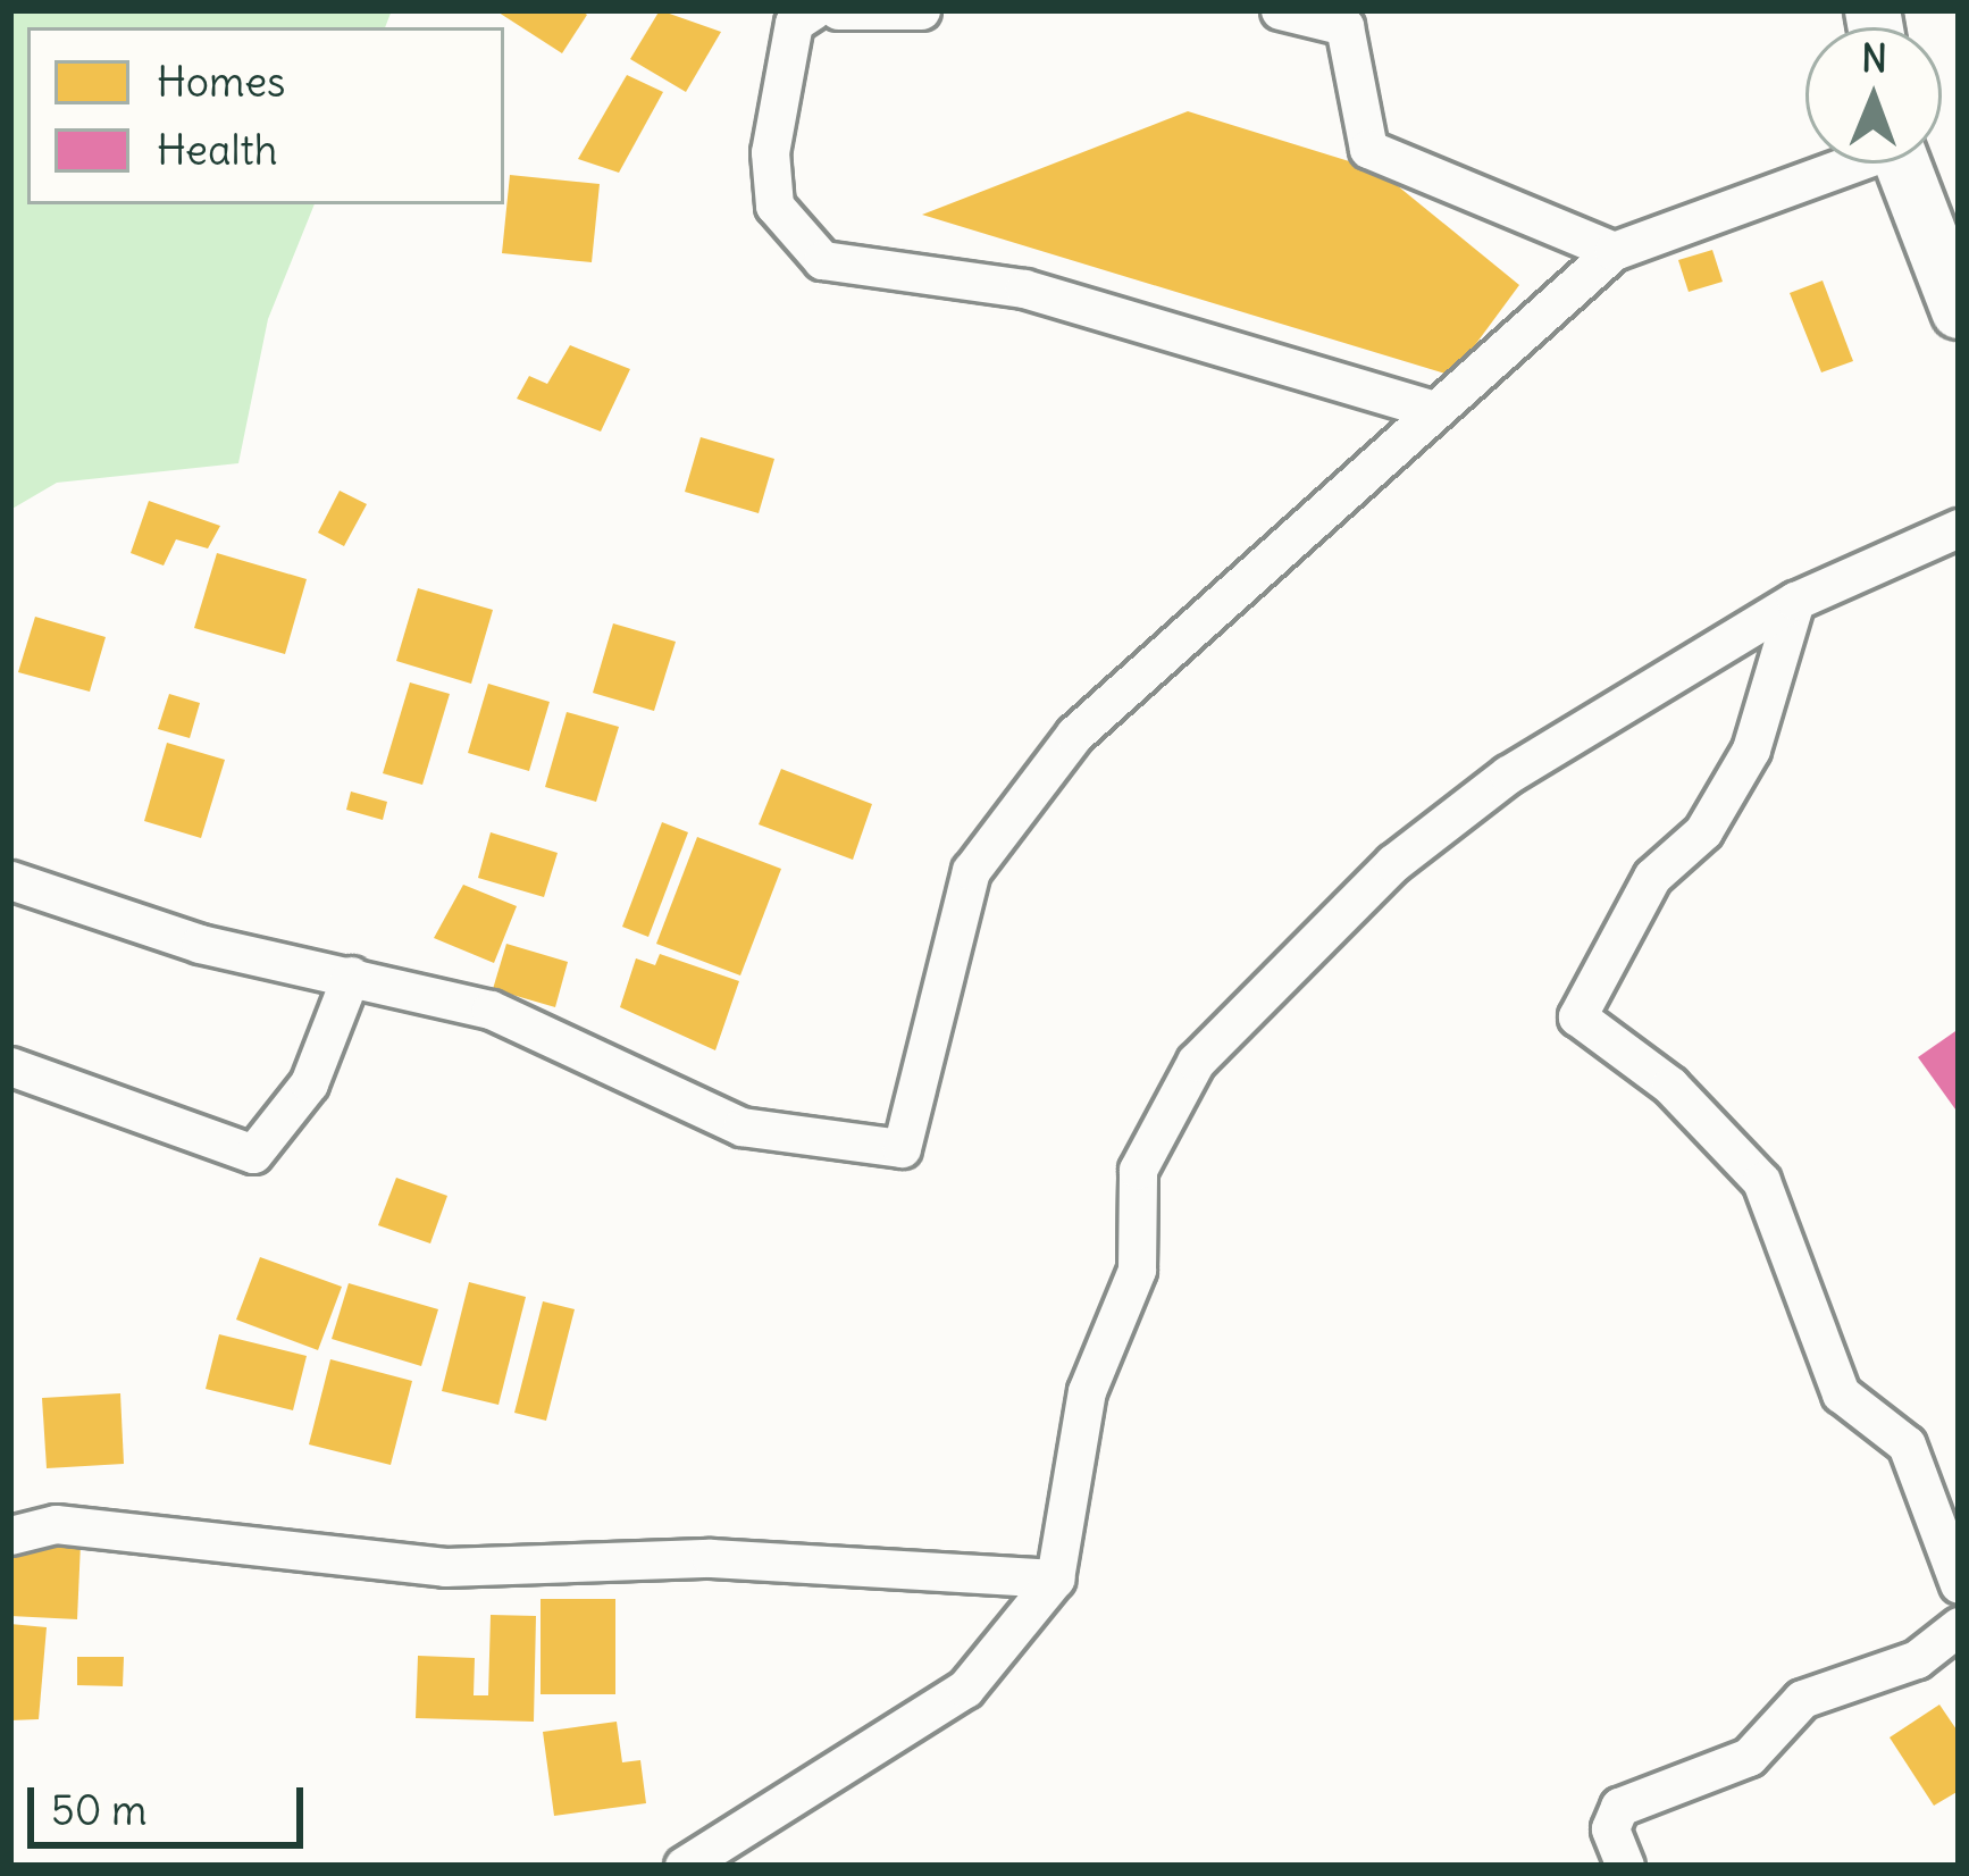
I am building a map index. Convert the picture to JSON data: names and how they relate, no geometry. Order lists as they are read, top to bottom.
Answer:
{
  "legend": ["Homes", "Health"],
  "scale_bar": "50 m",
  "north": "top"
}
